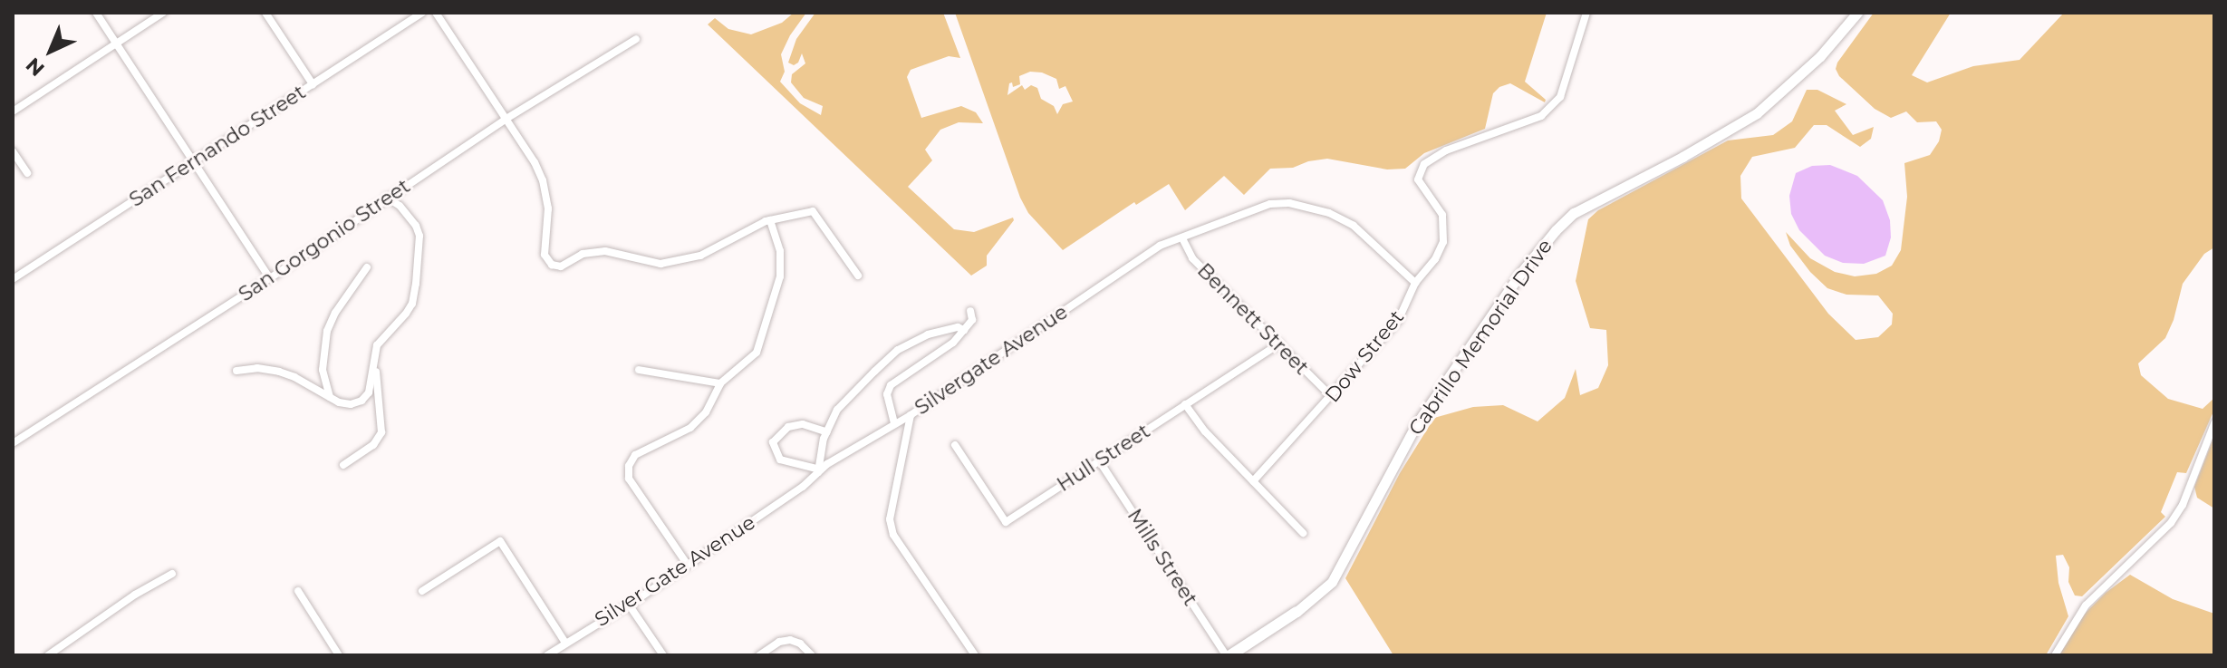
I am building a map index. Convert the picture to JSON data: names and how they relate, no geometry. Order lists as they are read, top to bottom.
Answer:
{
  "streets": {
    "main road": ["Cabrillo Memorial Drive"],
    "street": [
      "San Fernando Street",
      "San Gorgonio Street",
      "Bennett Street",
      "Dow Street",
      "Silvergate Avenue",
      "Hull Street",
      "Mills Street",
      "Silver Gate Avenue"
    ]
  },
  "crossings": [
    ["Bennett Street", "Dow Street"],
    ["Bennett Street", "Silvergate Avenue"],
    ["Bennett Street", "Hull Street"],
    ["Silvergate Avenue", "Silver Gate Avenue"],
    ["Hull Street", "Mills Street"]
  ],
  "north": "bottom left"
}
